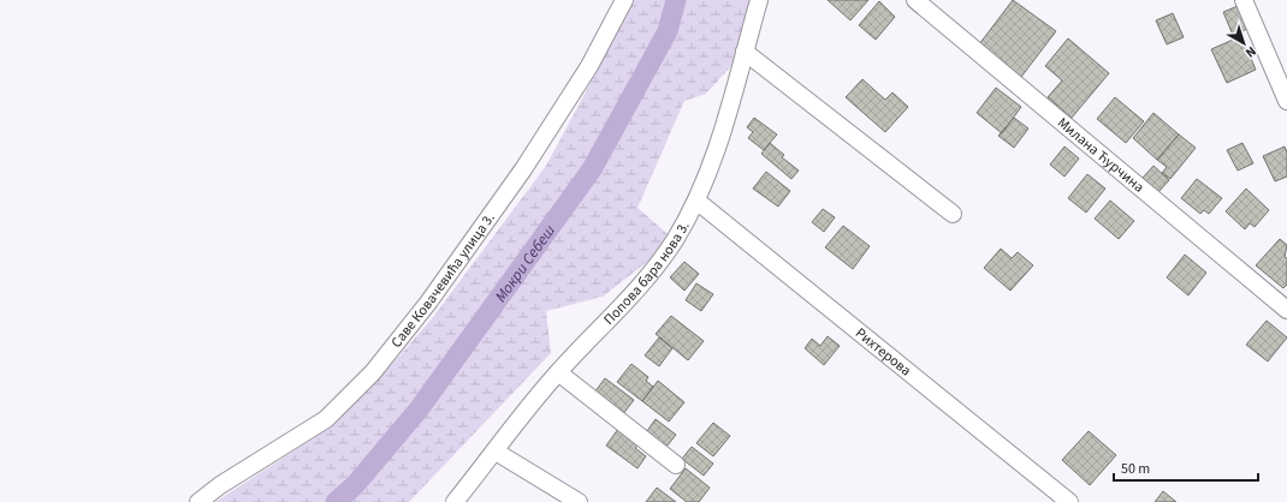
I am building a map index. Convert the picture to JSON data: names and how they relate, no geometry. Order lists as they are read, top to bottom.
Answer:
{
  "streets": {
    "street": [
      "Милана Ћурчина",
      "Попова бара нова 3.",
      "Саве Ковачевића улица 3.",
      "Рихтерова"
    ]
  },
  "crossings": [
    ["Попова бара нова 3.", "Рихтерова"]
  ],
  "water": ["Мокри Себеш"],
  "scale_bar": "50 m",
  "north": "bottom right"
}
